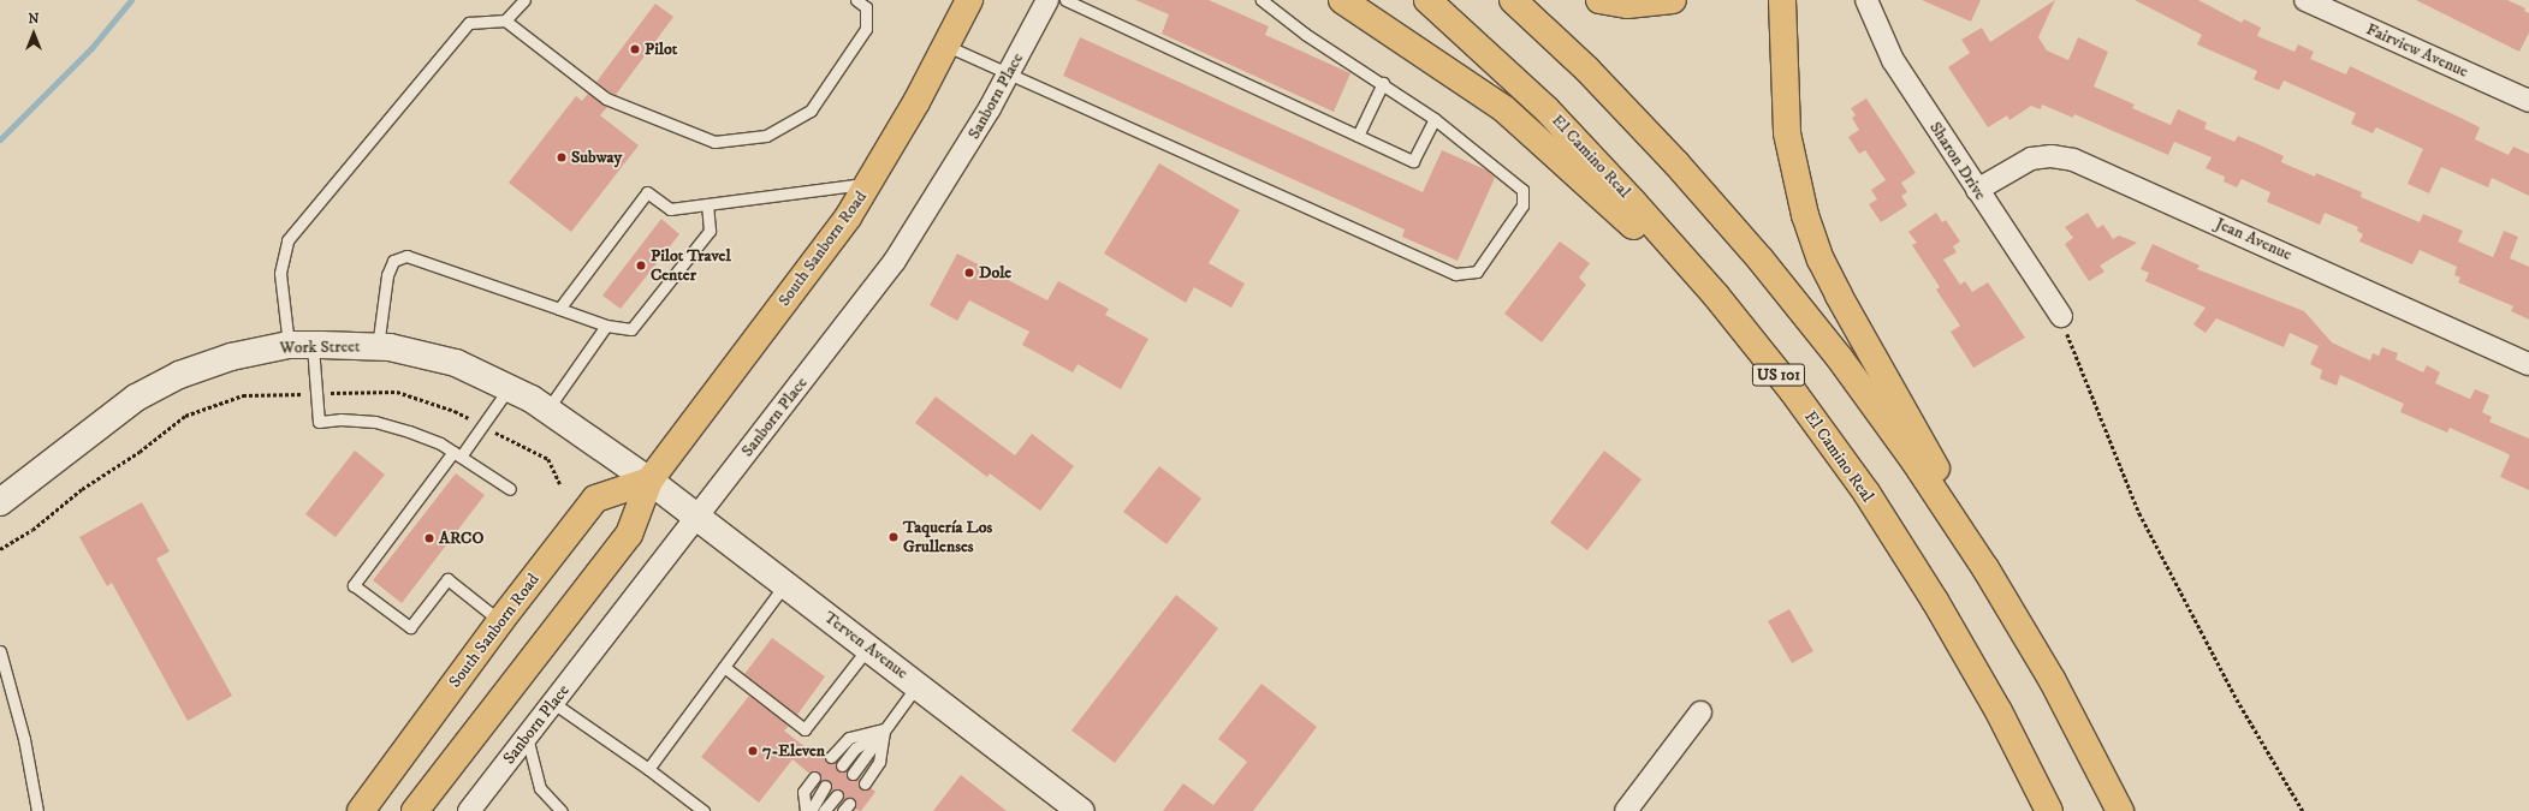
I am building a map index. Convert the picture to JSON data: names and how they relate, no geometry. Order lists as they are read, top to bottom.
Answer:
{
  "streets": {
    "highway": ["El Camino Real", "South Sanborn Road", "US 101"],
    "street": [
      "Fairview Avenue",
      "Sanborn Place",
      "Sharon Drive",
      "Jean Avenue",
      "Work Street",
      "Terven Avenue"
    ]
  },
  "crossings": [
    ["Sanborn Place", "Terven Avenue"],
    ["Sharon Drive", "Jean Avenue"],
    ["South Sanborn Road", "Work Street"],
    ["South Sanborn Road", "Terven Avenue"],
    ["Work Street", "Terven Avenue"]
  ],
  "places": [
    "Pilot",
    "Subway",
    "Pilot Travel Center",
    "Dole",
    "Taquería Los Grullenses",
    "ARCO",
    "7-Eleven"
  ],
  "north": "top"
}
